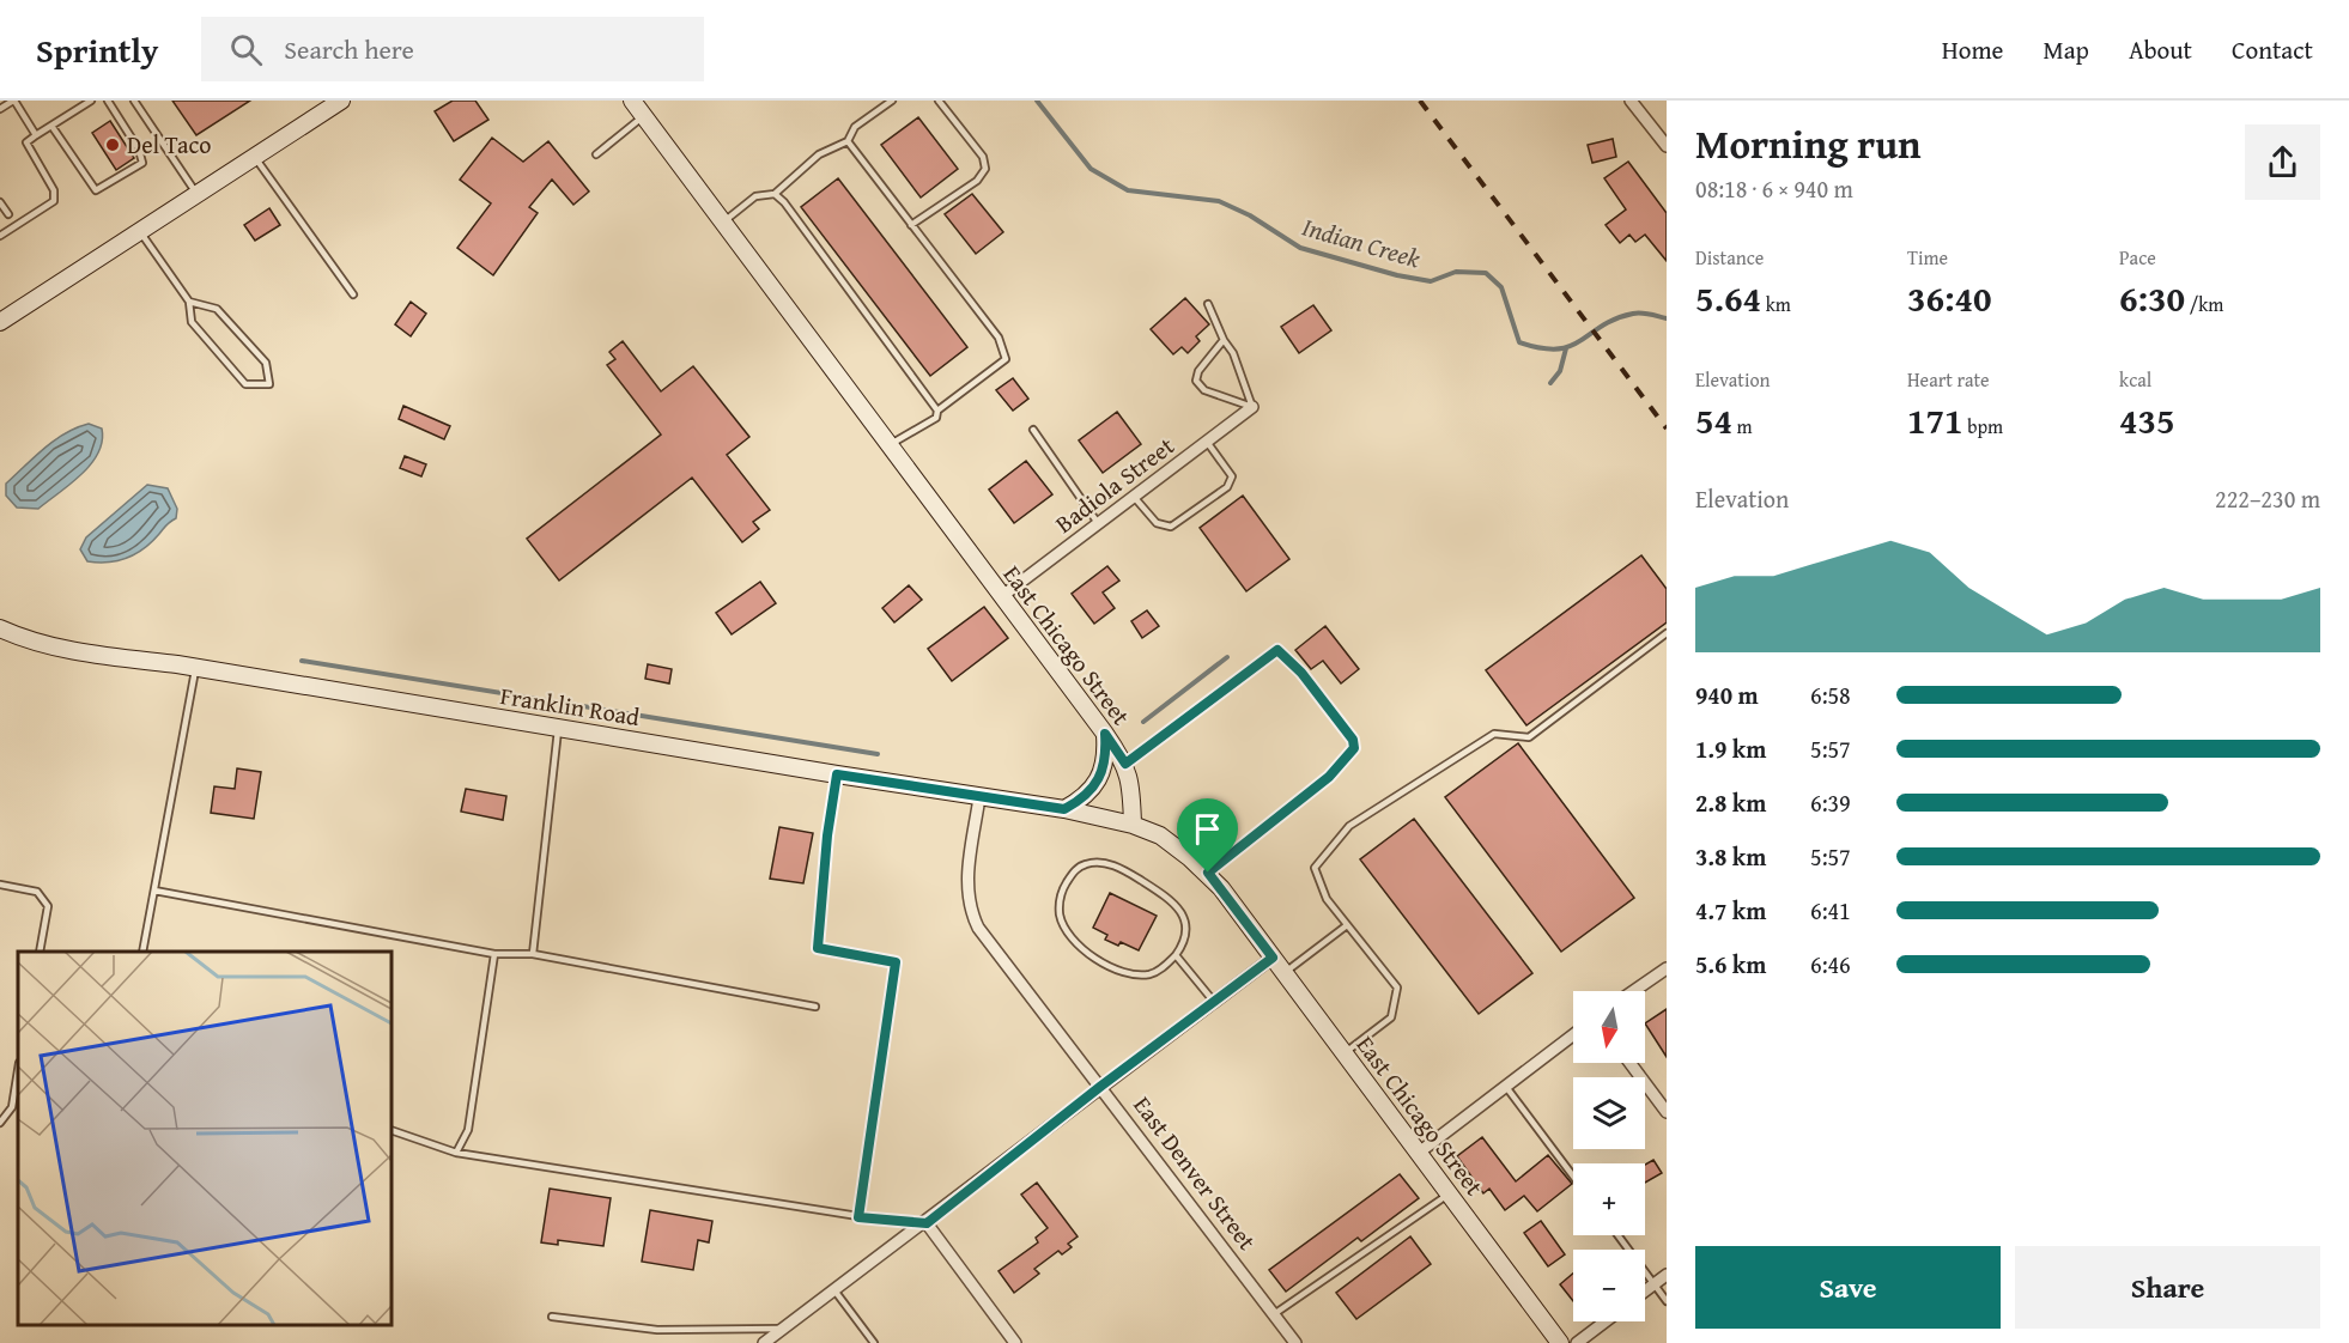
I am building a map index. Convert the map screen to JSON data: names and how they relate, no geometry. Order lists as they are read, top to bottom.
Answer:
{
  "streets": {
    "street": [
      "Badiola Street",
      "East Chicago Street",
      "Franklin Road",
      "East Denver Street"
    ]
  },
  "crossings": [
    ["Badiola Street", "East Chicago Street"],
    ["East Chicago Street", "Franklin Road"],
    ["Franklin Road", "East Denver Street"]
  ],
  "water": ["Indian Creek"],
  "places": ["Del Taco"],
  "north": "bottom",
  "page": {
    "header": "Sprintly",
    "search": "Search here",
    "nav": [
      "Home",
      "Map",
      "About",
      "Contact"
    ],
    "heading": ["Morning run", "08:18 · 6 × 940 m"],
    "stats": [
      ["Distance", "5.64 km"],
      ["Time", "36:40"],
      ["Pace", "6:30 /km"],
      ["Elevation", "54 m"],
      ["Heart rate", "171 bpm"],
      ["kcal", "435"]
    ],
    "chart": ["Elevation", "222–230 m"],
    "list": [
      {
        "name": "940 m",
        "note": "6:58"
      },
      {
        "name": "1.9 km",
        "note": "5:57"
      },
      {
        "name": "2.8 km",
        "note": "6:39"
      },
      {
        "name": "3.8 km",
        "note": "5:57"
      },
      {
        "name": "4.7 km",
        "note": "6:41"
      },
      {
        "name": "5.6 km",
        "note": "6:46"
      }
    ],
    "map_buttons": ["+", "−"],
    "buttons": ["Save", "Share"]
  }
}
